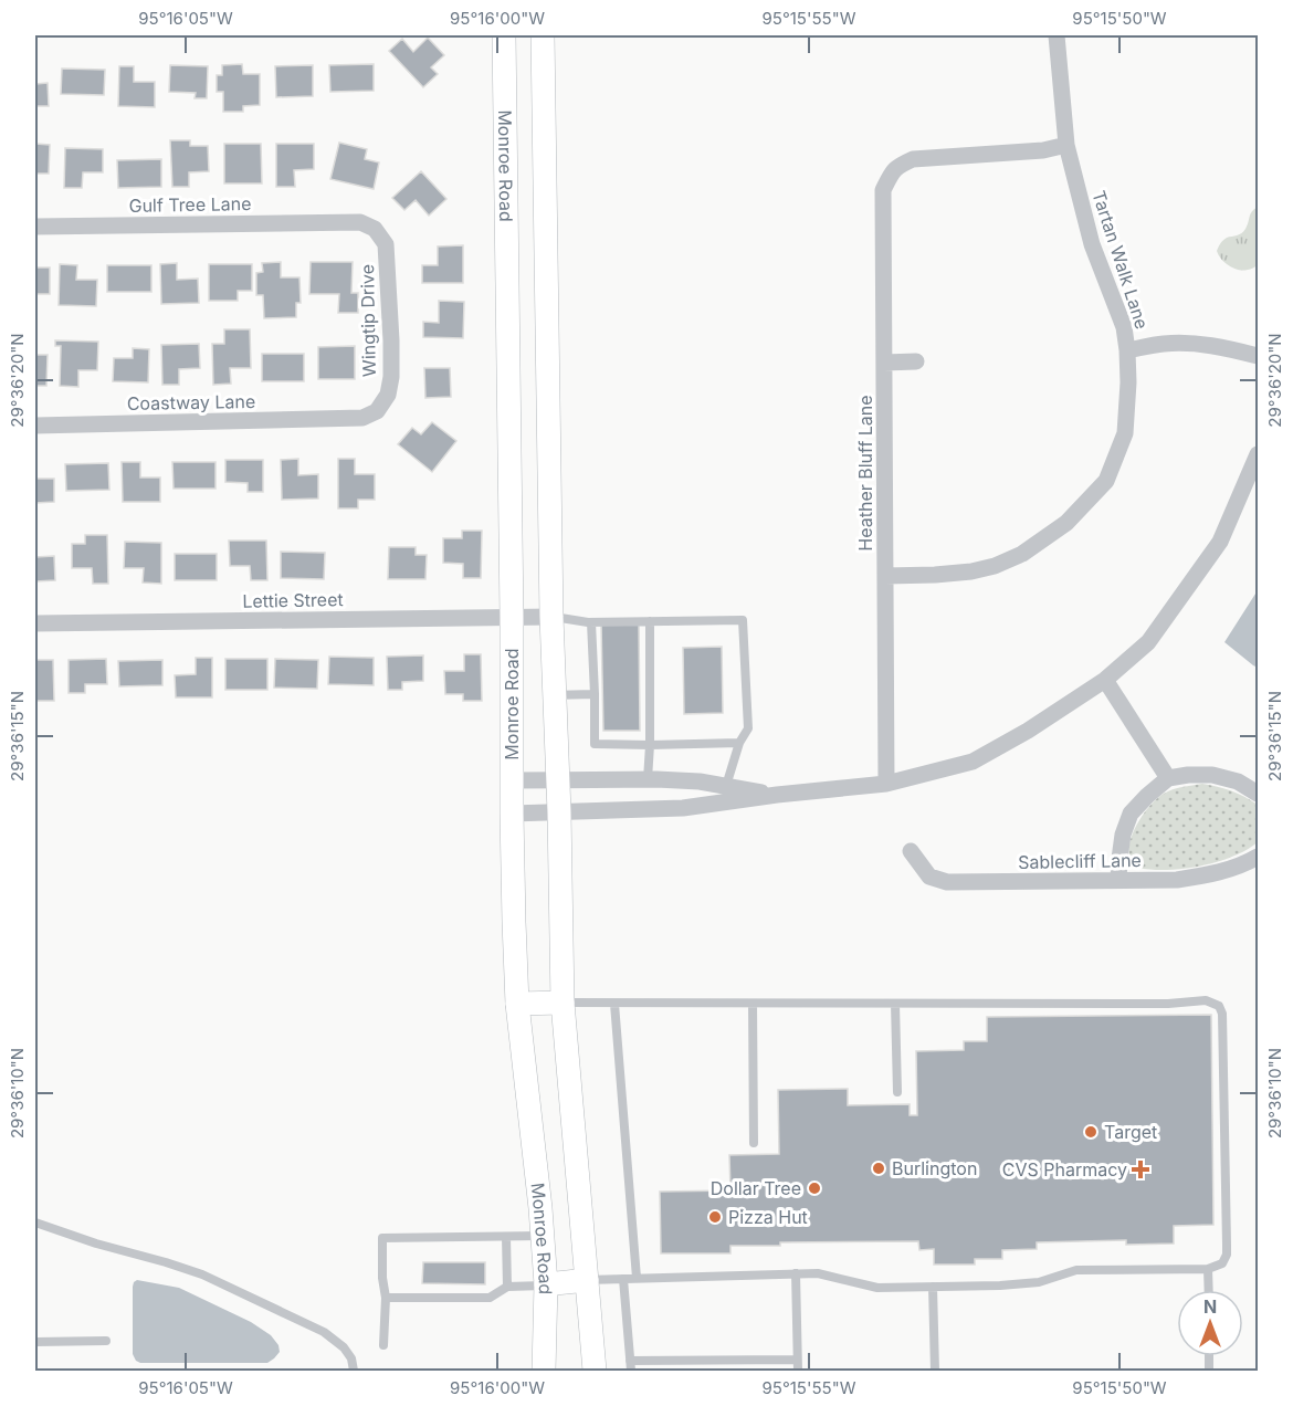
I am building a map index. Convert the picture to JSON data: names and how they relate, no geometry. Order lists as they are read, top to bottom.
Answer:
{
  "streets": {
    "main road": ["Monroe Road"],
    "street": [
      "Gulf Tree Lane",
      "Tartan Walk Lane",
      "Wingtip Drive",
      "Coastway Lane",
      "Heather Bluff Lane",
      "Lettie Street",
      "Sablecliff Lane"
    ]
  },
  "crossings": [
    ["Monroe Road", "Lettie Street"],
    ["Gulf Tree Lane", "Wingtip Drive"],
    ["Tartan Walk Lane", "Heather Bluff Lane"],
    ["Wingtip Drive", "Coastway Lane"]
  ],
  "places": {
    "other": [
      "Target",
      "Burlington",
      "Dollar Tree",
      "Pizza Hut"
    ],
    "health": ["CVS Pharmacy"]
  },
  "north": "top",
  "coordinates": [
    "95°16'05\"W",
    "95°16'00\"W",
    "95°15'55\"W",
    "95°15'50\"W",
    "29°36'20\"N",
    "29°36'15\"N",
    "29°36'10\"N"
  ]
}
